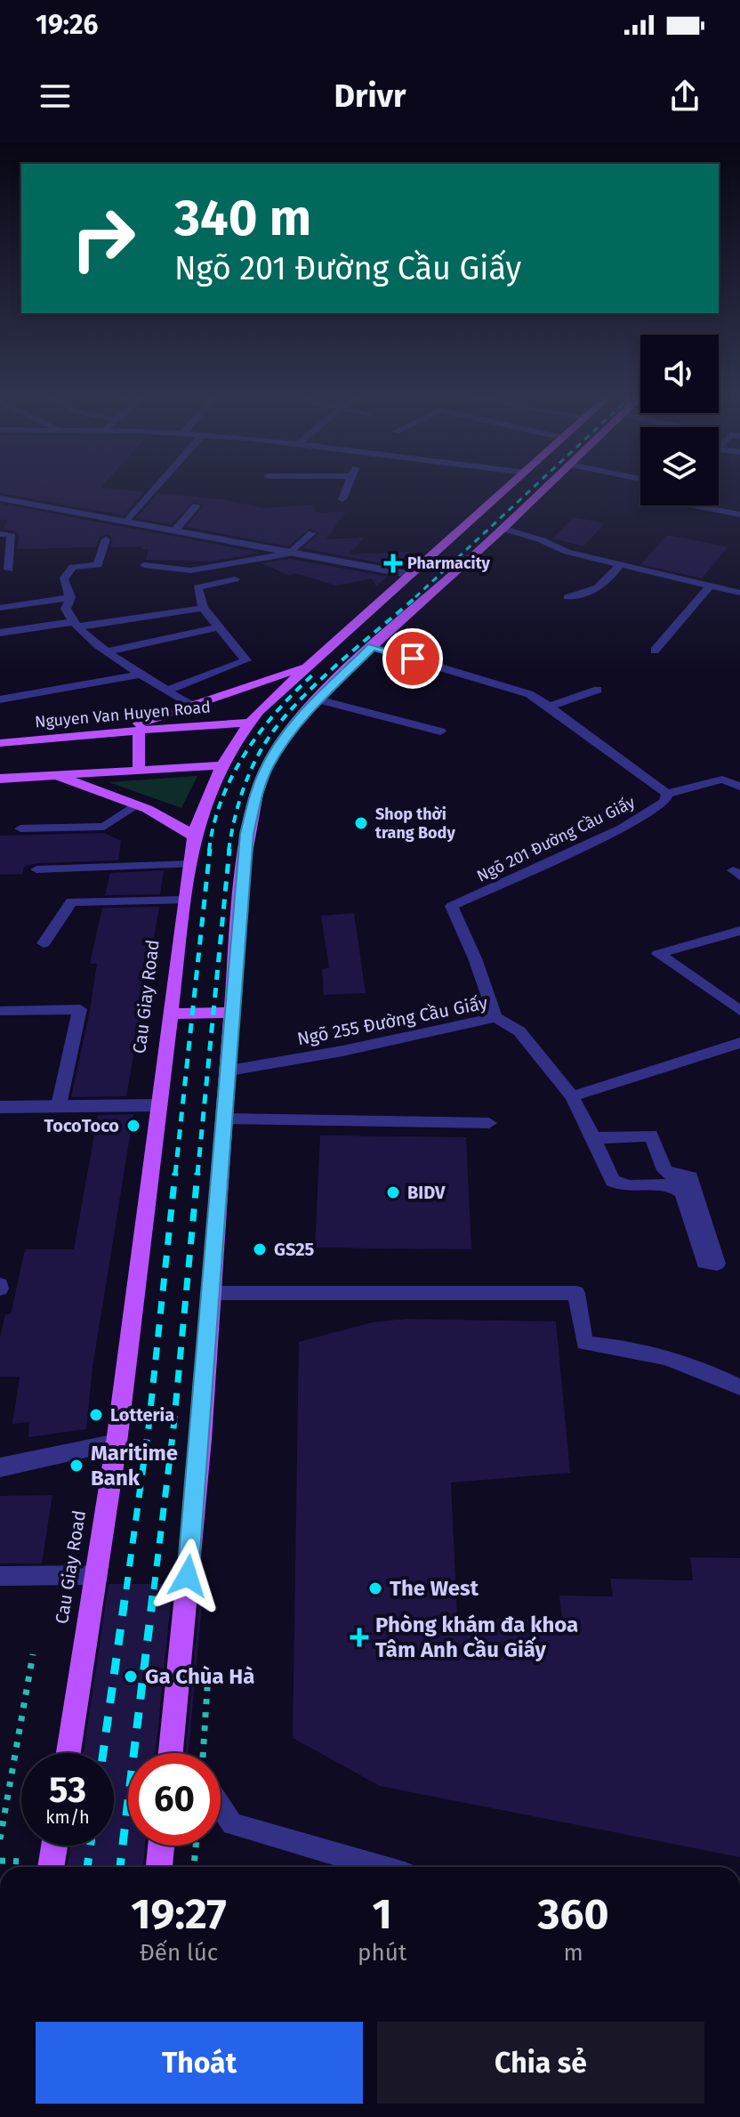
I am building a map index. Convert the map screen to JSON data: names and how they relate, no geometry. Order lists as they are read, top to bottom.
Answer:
{
  "streets": {
    "main road": ["Nguyen Van Huyen Road", "Cau Giay Road"],
    "lane": ["Ngõ 201 Đường Cầu Giấy", "Ngõ 255 Đường Cầu Giấy"]
  },
  "crossings": [
    ["Nguyen Van Huyen Road", "Cau Giay Road"],
    ["Ngõ 201 Đường Cầu Giấy", "Cau Giay Road"],
    ["Ngõ 201 Đường Cầu Giấy", "Ngõ 255 Đường Cầu Giấy"],
    ["Cau Giay Road", "Ngõ 255 Đường Cầu Giấy"]
  ],
  "places": {
    "health": ["Pharmacity", "Phòng khám đa khoa Tâm Anh Cầu Giấy"],
    "other": [
      "Shop thời trang Body",
      "TocoToco",
      "BIDV",
      "GS25",
      "Lotteria",
      "Maritime Bank",
      "The West",
      "Ga Chùa Hà"
    ]
  },
  "page": {
    "status": "19:26",
    "header": "Drivr",
    "turn": ["340 m", "Ngõ 201 Đường Cầu Giấy"],
    "speed": "53 km/h",
    "limit": "60",
    "eta": [
      "19:27",
      "Đến lúc",
      "1",
      "phút",
      "360",
      "m"
    ],
    "buttons": ["Thoát", "Chia sẻ"]
  }
}
